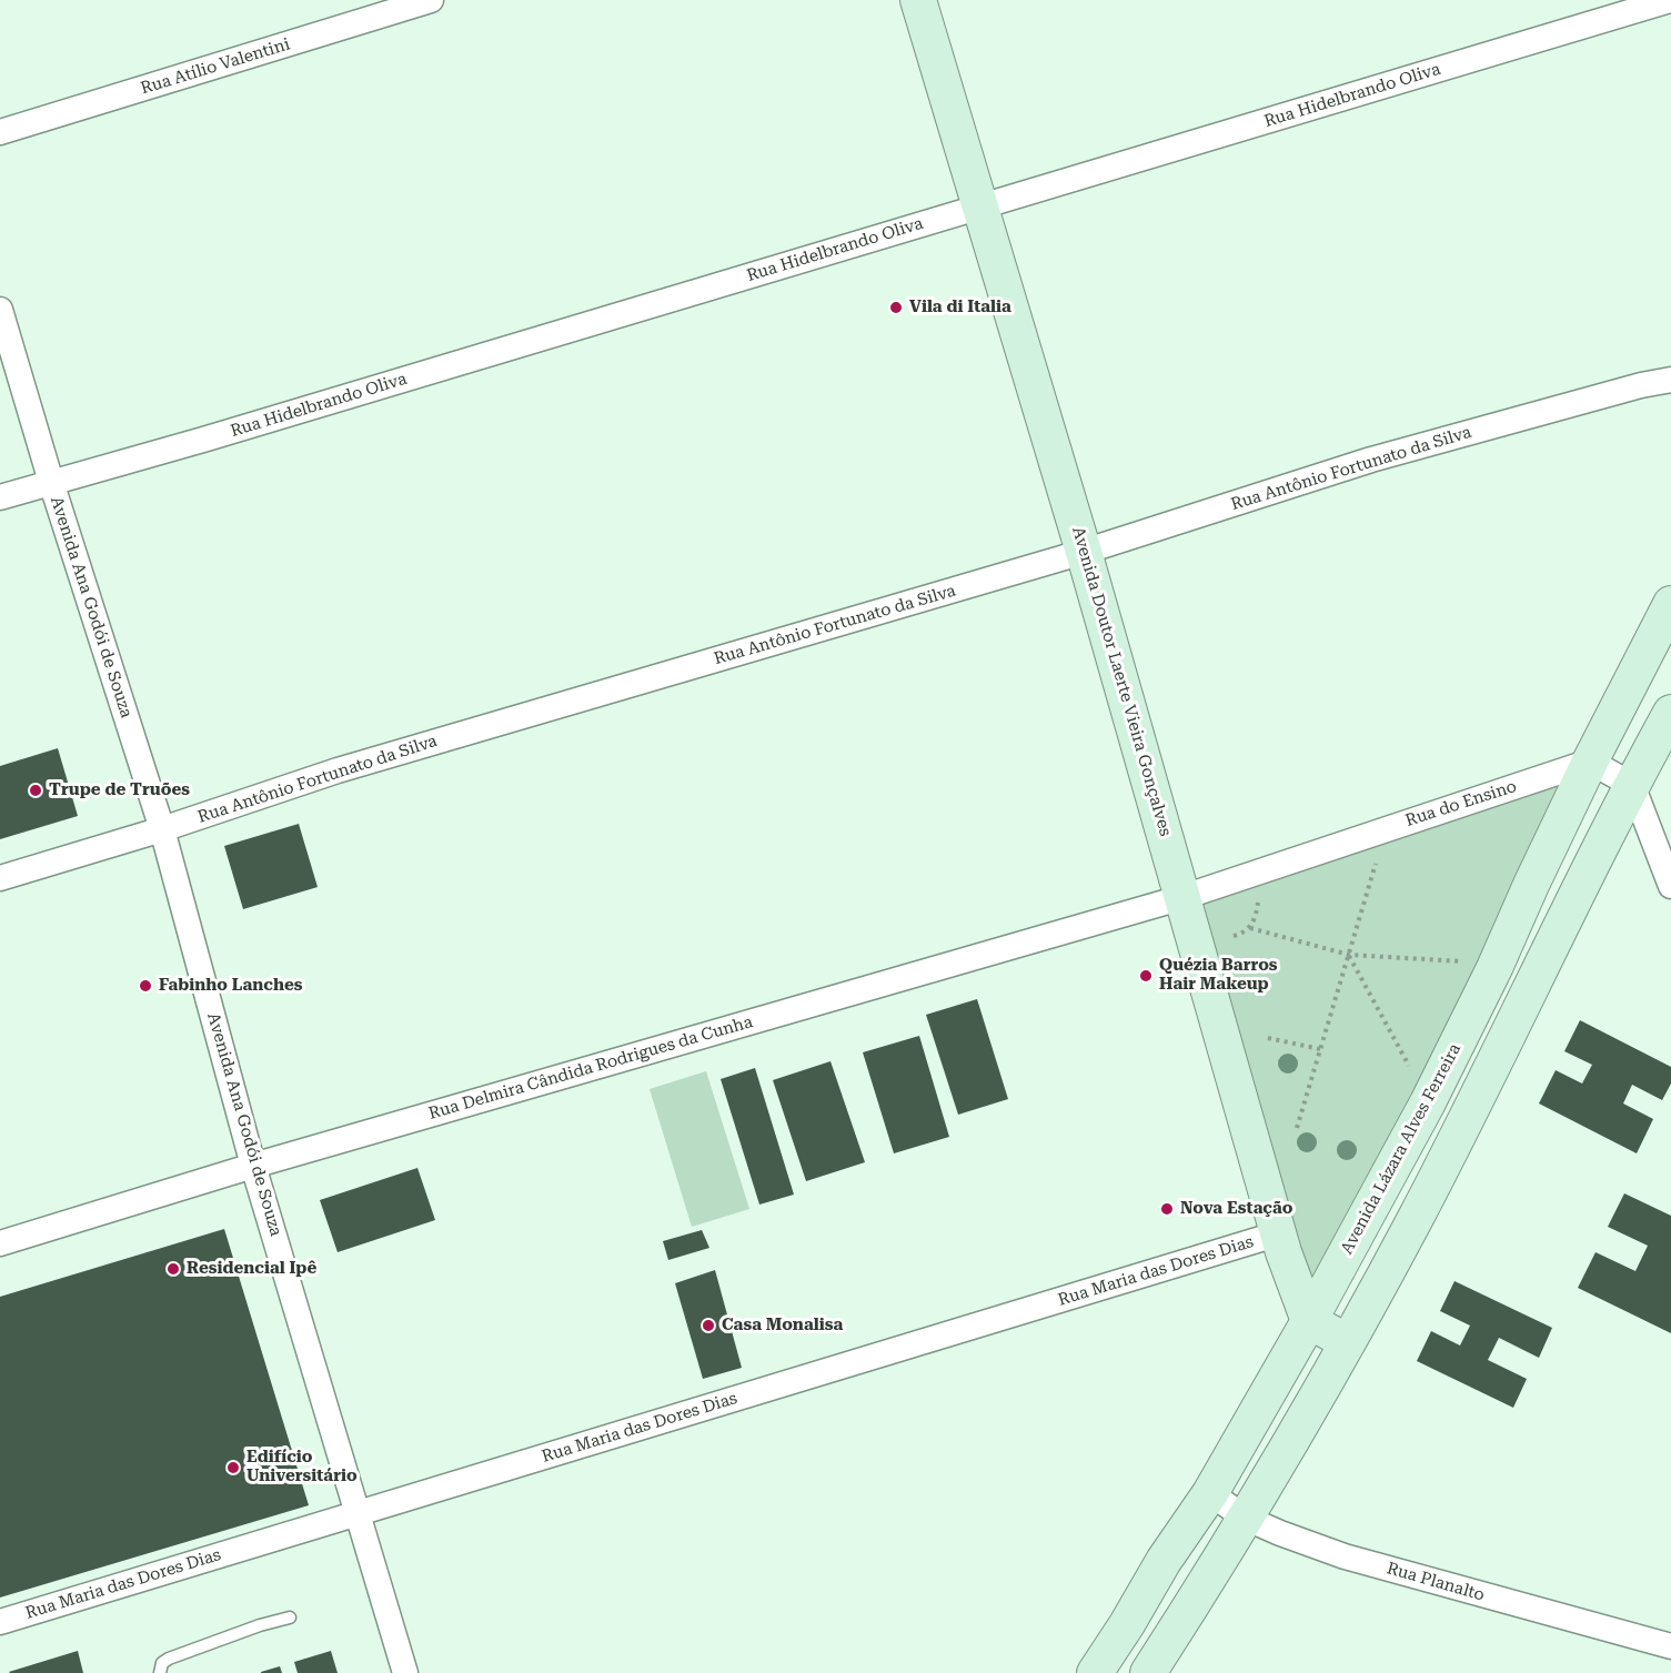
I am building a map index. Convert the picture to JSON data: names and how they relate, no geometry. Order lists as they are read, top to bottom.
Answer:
{
  "streets": {
    "main road": ["Avenida Doutor Laerte Vieira Gonçalves", "Avenida Lázara Alves Ferreira"],
    "street": [
      "Rua Atílio Valentini",
      "Rua Hidelbrando Oliva",
      "Rua Antônio Fortunato da Silva",
      "Avenida Ana Godói de Souza",
      "Rua do Ensino",
      "Rua Delmira Cândida Rodrigues da Cunha",
      "Rua Maria das Dores Dias",
      "Rua Planalto"
    ]
  },
  "crossings": [
    ["Rua Hidelbrando Oliva", "Avenida Ana Godói de Souza"],
    ["Rua Hidelbrando Oliva", "Avenida Doutor Laerte Vieira Gonçalves"],
    ["Rua Antônio Fortunato da Silva", "Avenida Ana Godói de Souza"],
    ["Rua Antônio Fortunato da Silva", "Avenida Doutor Laerte Vieira Gonçalves"],
    ["Avenida Ana Godói de Souza", "Rua Delmira Cândida Rodrigues da Cunha"],
    ["Avenida Ana Godói de Souza", "Rua Maria das Dores Dias"],
    ["Avenida Doutor Laerte Vieira Gonçalves", "Rua do Ensino"],
    ["Avenida Doutor Laerte Vieira Gonçalves", "Rua Delmira Cândida Rodrigues da Cunha"],
    ["Avenida Doutor Laerte Vieira Gonçalves", "Avenida Lázara Alves Ferreira"],
    ["Avenida Doutor Laerte Vieira Gonçalves", "Rua Maria das Dores Dias"],
    ["Rua do Ensino", "Rua Delmira Cândida Rodrigues da Cunha"],
    ["Rua do Ensino", "Avenida Lázara Alves Ferreira"],
    ["Avenida Lázara Alves Ferreira", "Rua Planalto"]
  ],
  "places": [
    "Vila di Italia",
    "Trupe de Truões",
    "Quézia Barros Hair Makeup",
    "Fabinho Lanches",
    "Nova Estação",
    "Residencial Ipê",
    "Casa Monalisa",
    "Edifício Universitário"
  ]
}
